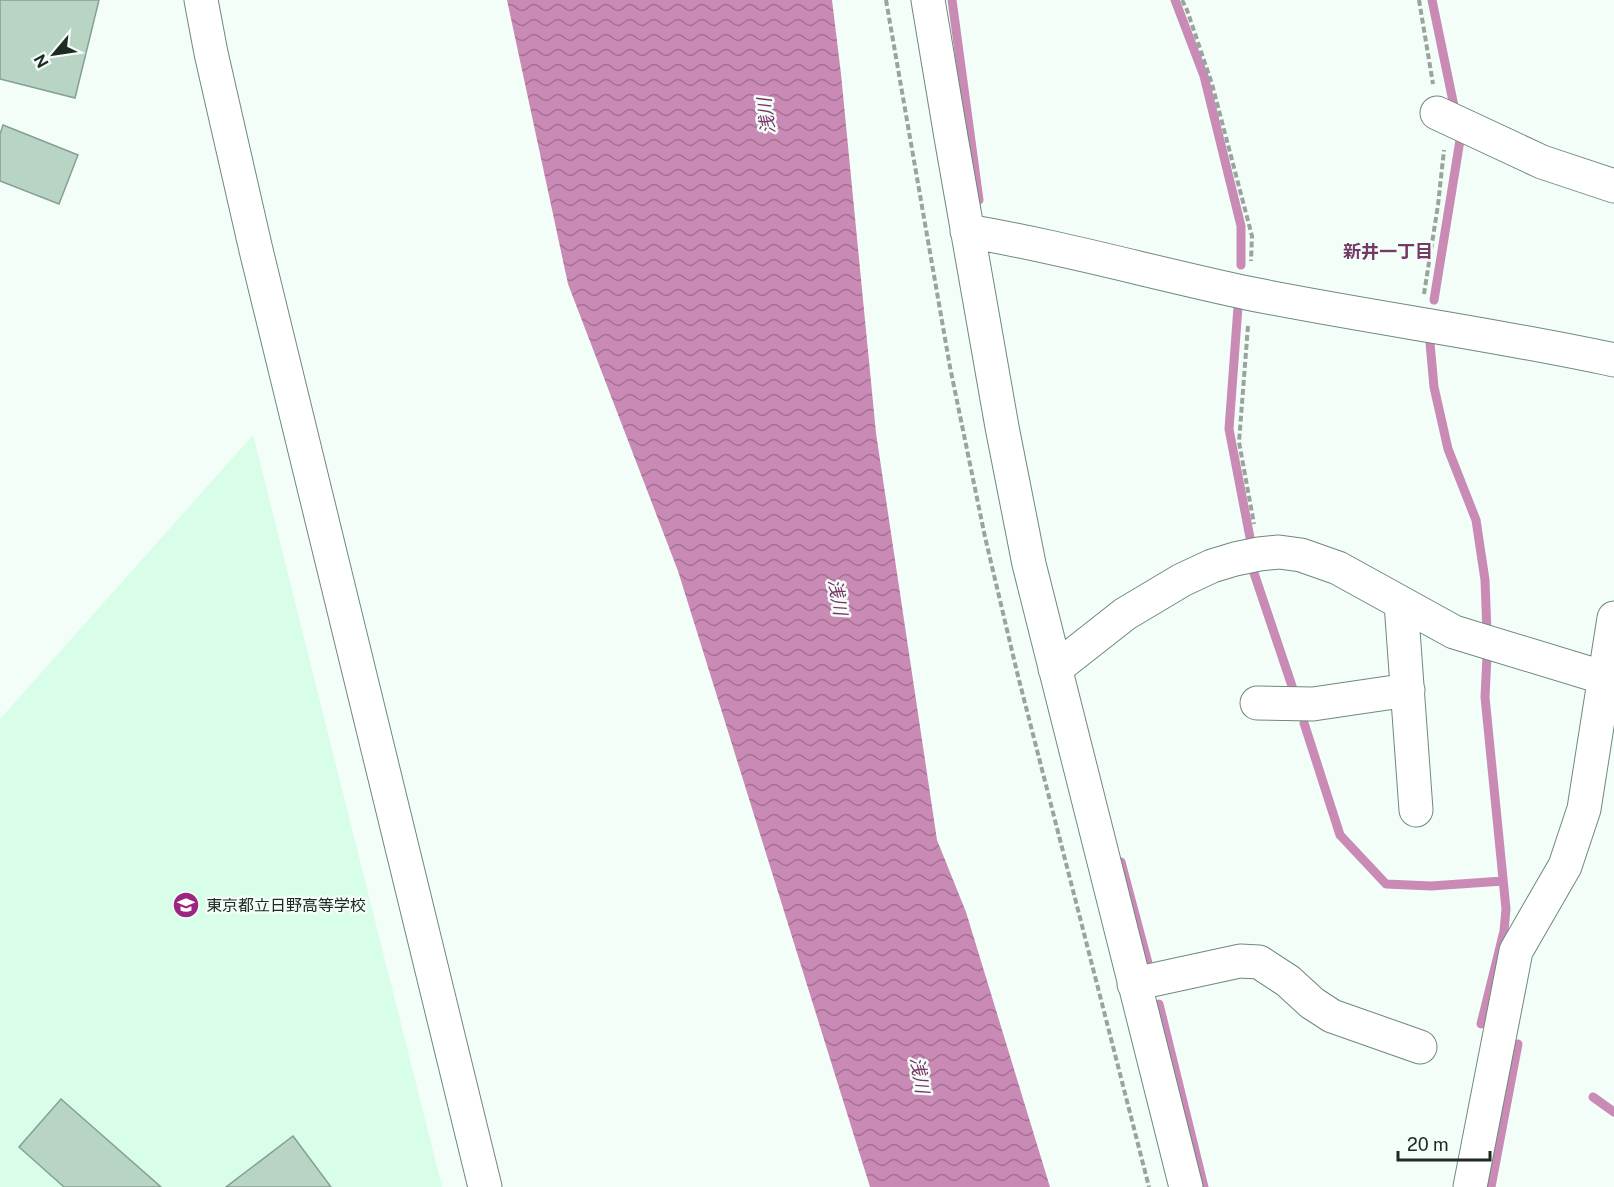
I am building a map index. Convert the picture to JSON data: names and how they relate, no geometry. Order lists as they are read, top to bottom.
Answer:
{
  "districts": ["新井一丁目"],
  "water": ["浅川"],
  "places": {
    "school or university": ["東京都立日野高等学校"]
  },
  "scale_bar": "20 m",
  "north": "bottom left"
}
